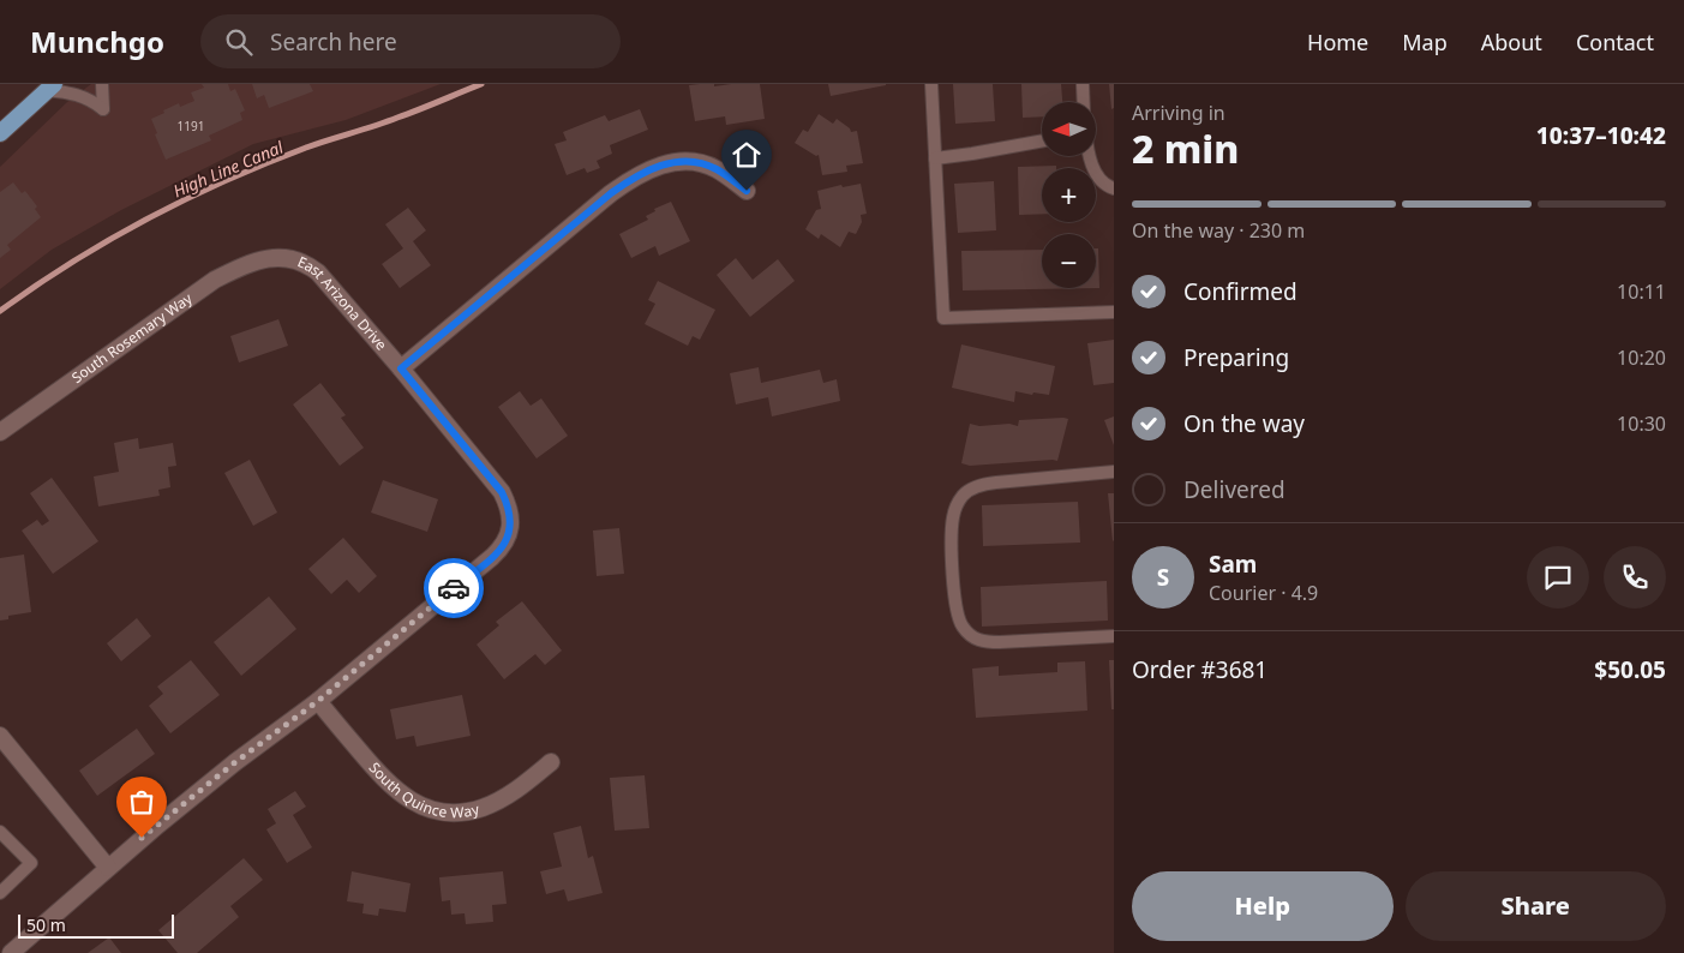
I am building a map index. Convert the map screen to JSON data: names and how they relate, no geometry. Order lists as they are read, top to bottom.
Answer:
{
  "streets": {
    "street": ["East Arizona Drive", "South Rosemary Way", "South Quince Way"]
  },
  "crossings": [
    ["East Arizona Drive", "South Rosemary Way"],
    ["East Arizona Drive", "South Quince Way"]
  ],
  "water": ["High Line Canal"],
  "house_numbers": ["1191"],
  "scale_bar": "50 m",
  "north": "left",
  "page": {
    "header": "Munchgo",
    "search": "Search here",
    "nav": [
      "Home",
      "Map",
      "About",
      "Contact"
    ],
    "heading": ["2 min", "Arriving in", "10:37–10:42"],
    "panel": [
      "Sam",
      "Courier · 4.9",
      "Order #3681",
      "$50.05"
    ],
    "map_buttons": ["+", "−"],
    "bar": "On the way · 230 m",
    "list": [
      ["Confirmed", "10:11"],
      ["Preparing", "10:20"],
      ["On the way", "10:30"],
      "Delivered"
    ],
    "round": "S",
    "buttons": ["Help", "Share"],
    "scale": "50 m"
  }
}
